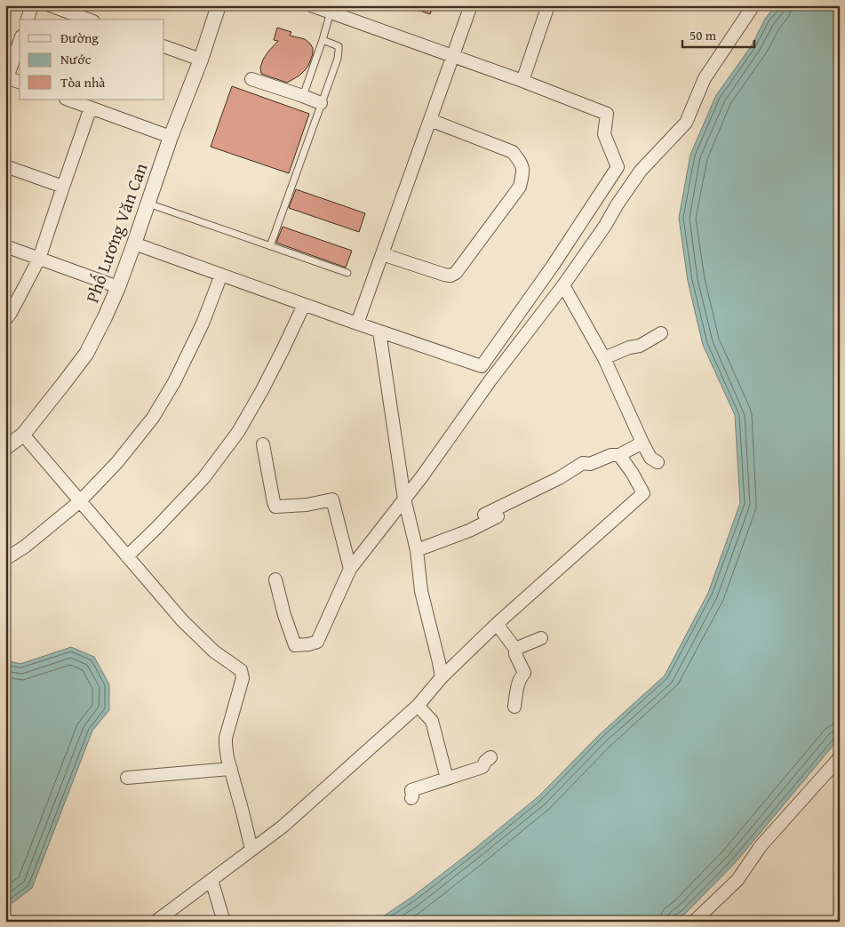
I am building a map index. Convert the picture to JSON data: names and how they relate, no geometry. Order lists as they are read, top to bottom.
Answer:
{
  "streets": {
    "street": ["Phố Lương Văn Can"]
  },
  "legend": ["Đường", "Nước", "Tòa nhà"],
  "scale_bar": "50 m"
}
